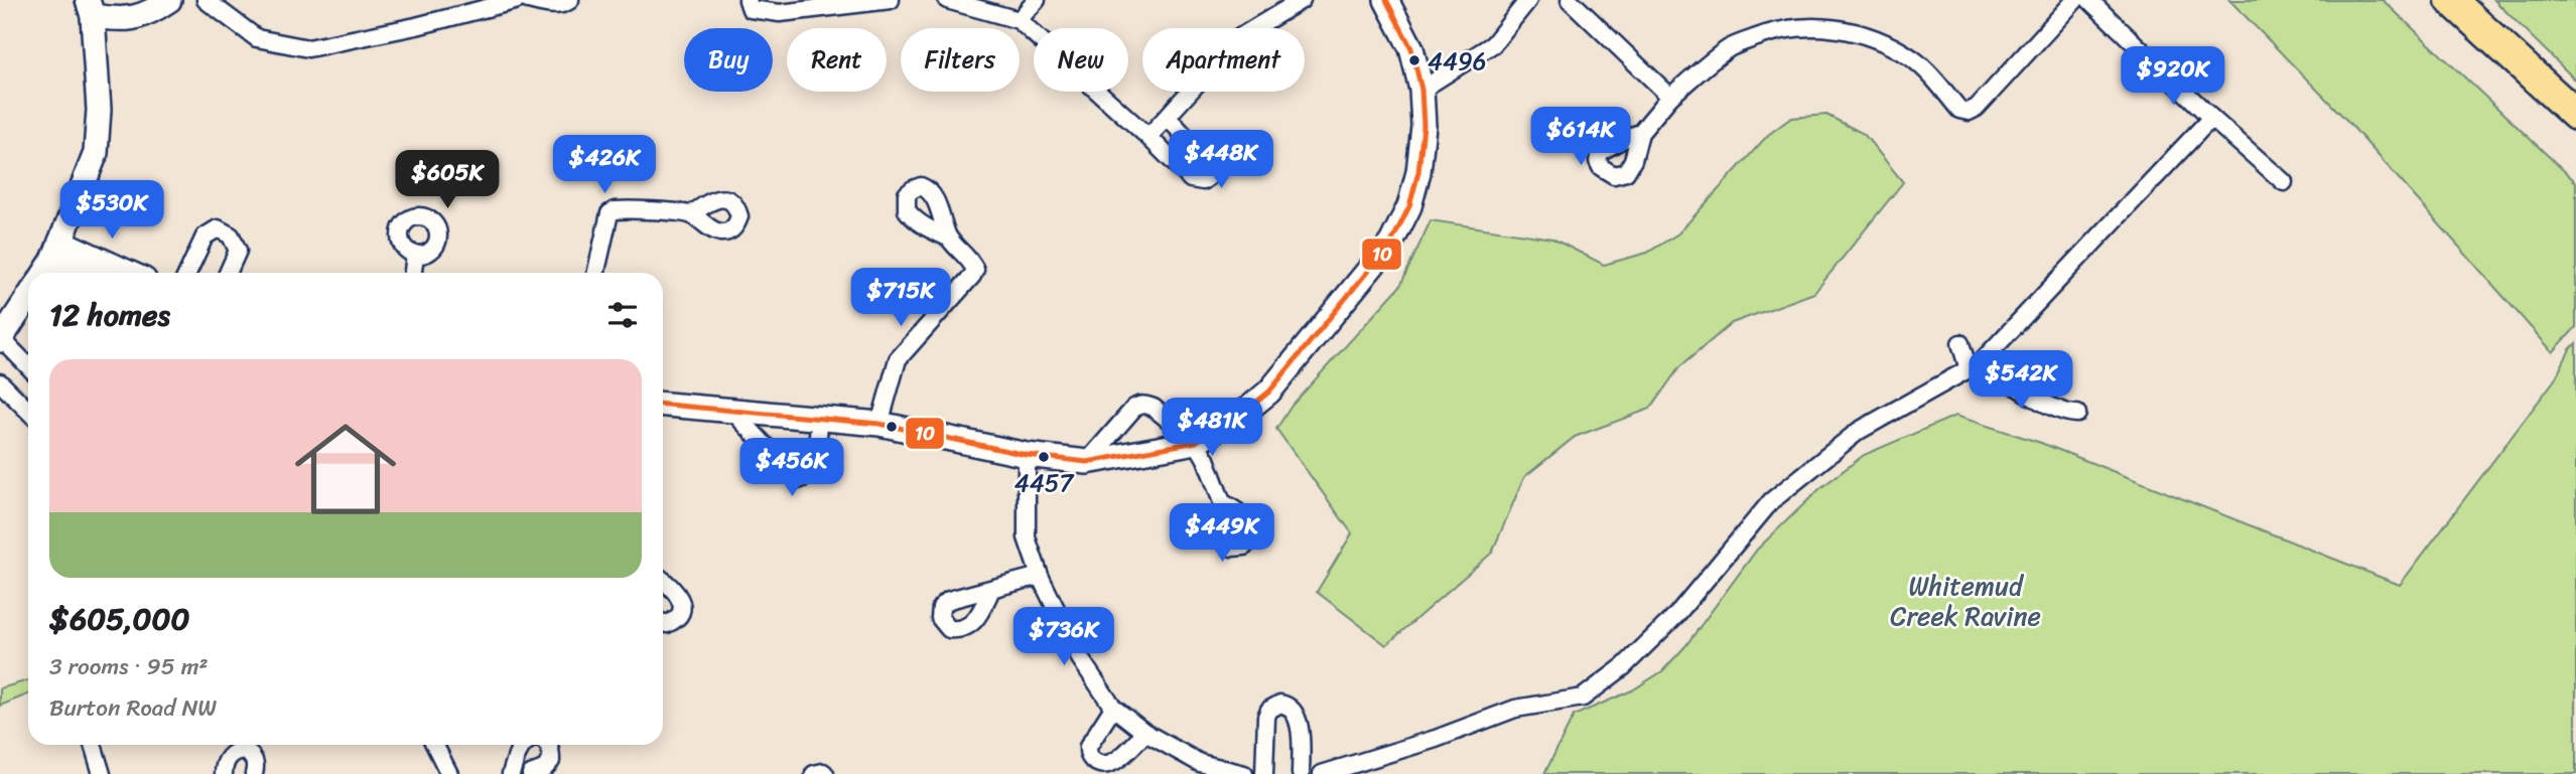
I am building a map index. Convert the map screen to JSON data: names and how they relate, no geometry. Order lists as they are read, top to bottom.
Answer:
{
  "parks": ["Whitemud Creek Ravine"],
  "places": ["4496", "4457"],
  "lines": ["transit line 10"],
  "page": {
    "chip": [
      "Buy",
      "Rent",
      "Filters",
      "New",
      "Apartment"
    ],
    "price": [
      "$920K",
      "$614K",
      "$448K",
      "$426K",
      "$605K",
      "$530K",
      "$715K",
      "$542K",
      "$481K",
      "$456K",
      "$449K",
      "$736K"
    ],
    "heading": "12 homes",
    "list": [
      {
        "name": "$605,000",
        "note": "3 rooms · 95 m² · Burton Road NW"
      }
    ]
  }
}
